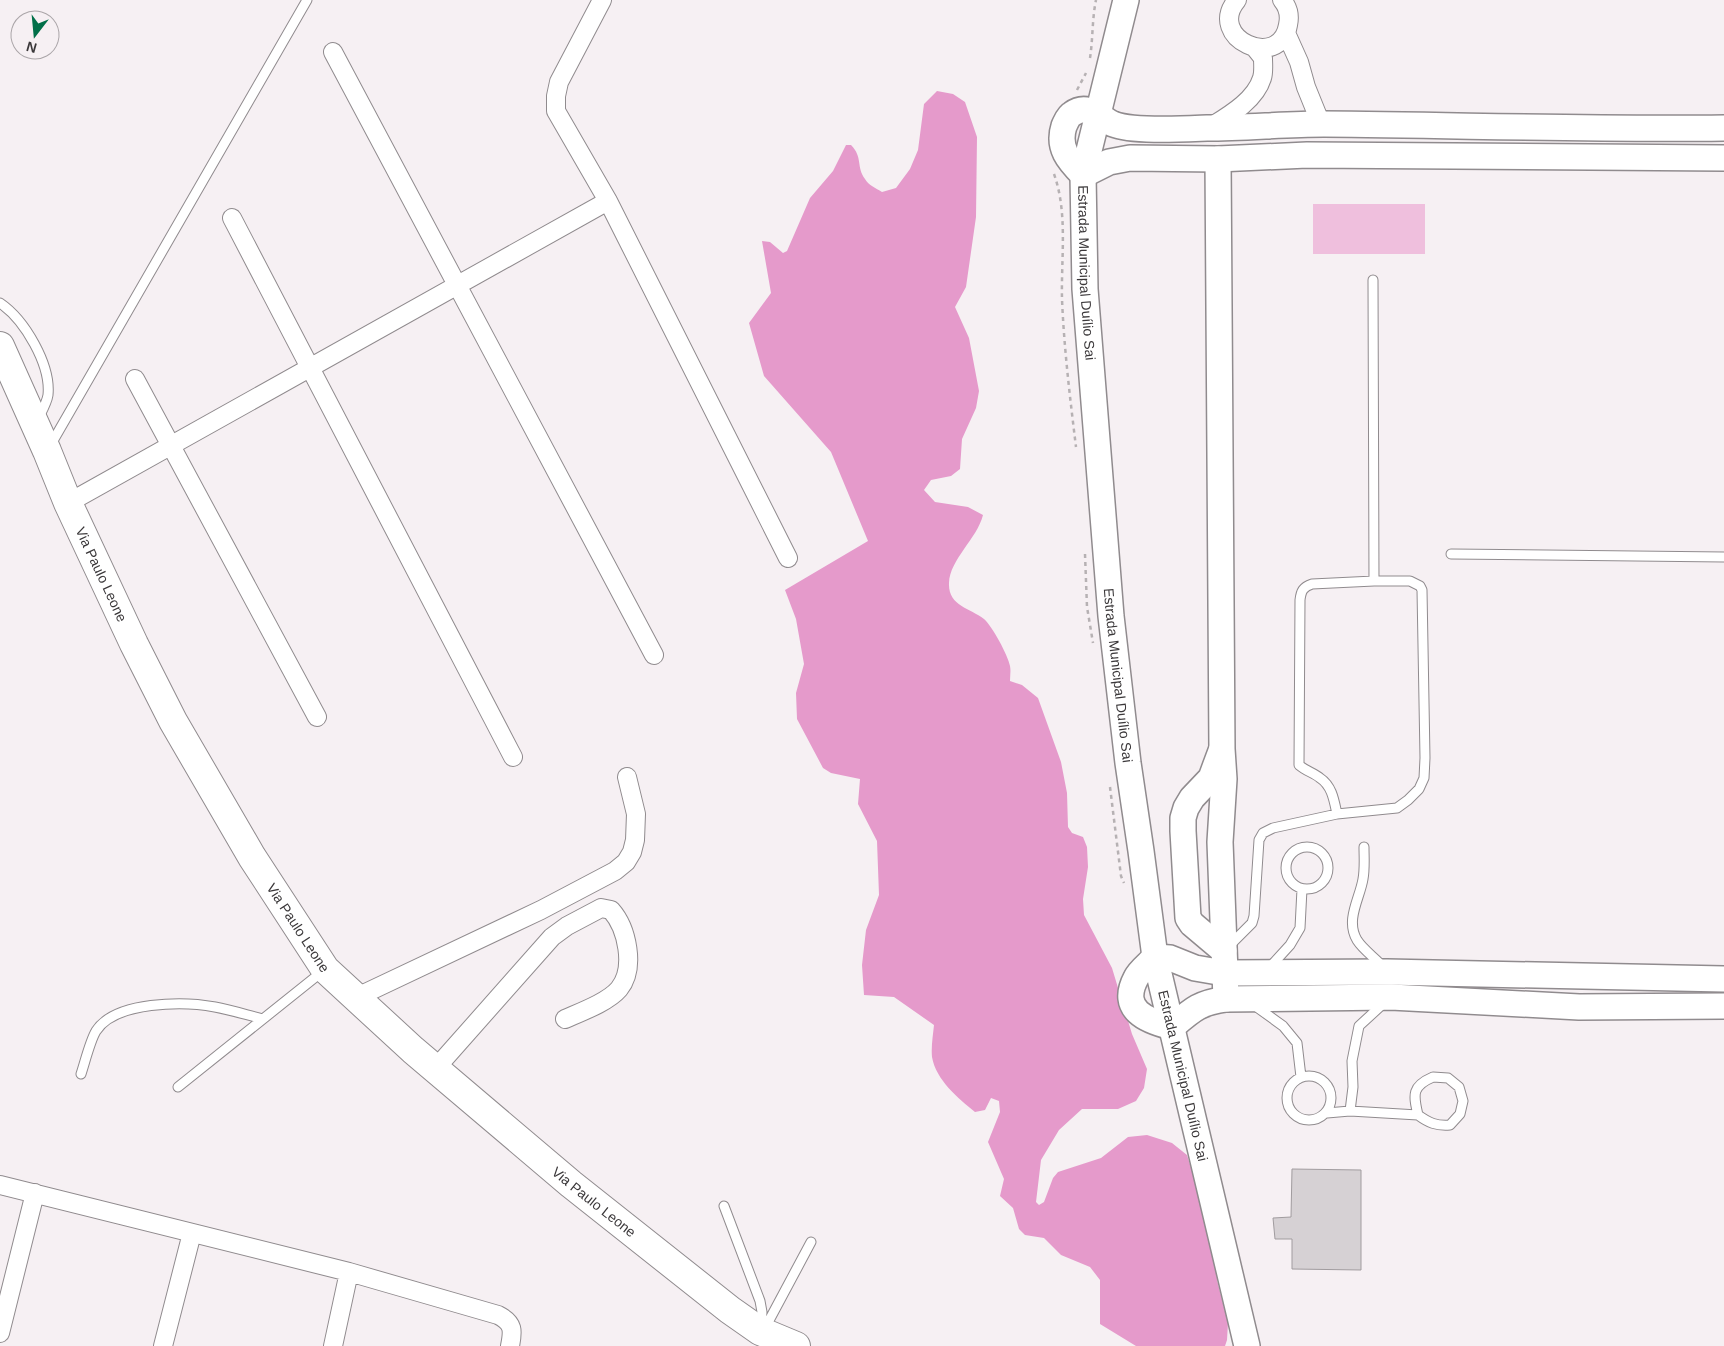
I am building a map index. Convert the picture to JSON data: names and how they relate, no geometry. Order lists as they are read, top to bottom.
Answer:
{
  "streets": {
    "main road": ["Via Paulo Leone"],
    "street": ["Estrada Municipal Duílio Sai"]
  },
  "north": "bottom"
}
